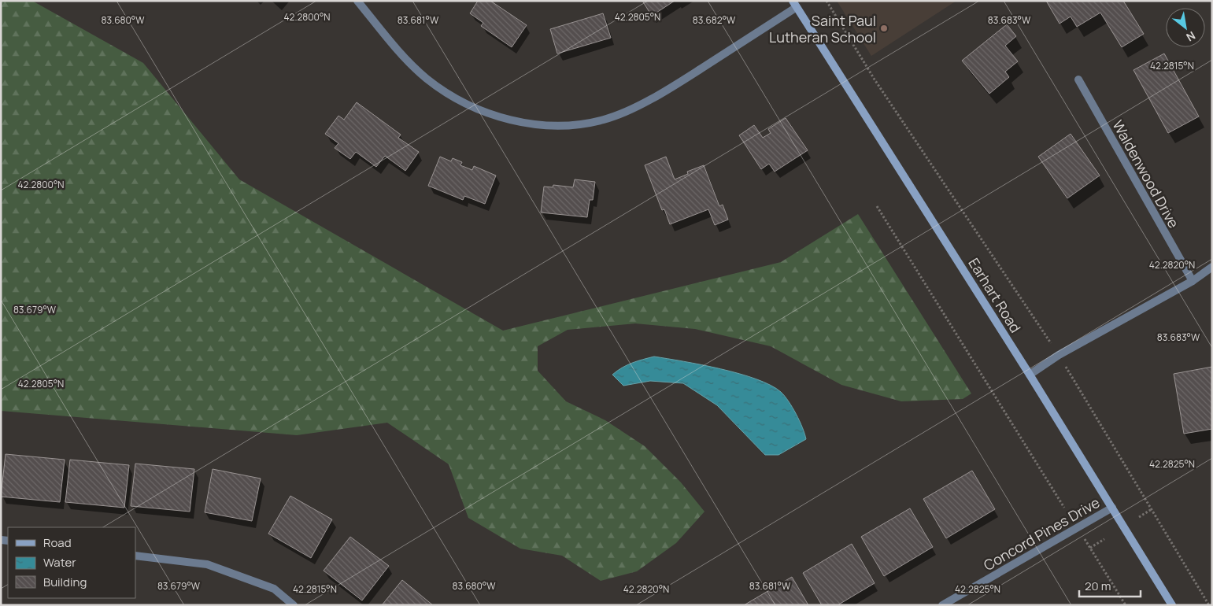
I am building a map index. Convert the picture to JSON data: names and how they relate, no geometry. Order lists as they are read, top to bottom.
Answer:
{
  "streets": {
    "street": ["Waldenwood Drive", "Earhart Road", "Concord Pines Drive"]
  },
  "crossings": [
    ["Earhart Road", "Concord Pines Drive"]
  ],
  "places": ["Saint Paul Lutheran School"],
  "legend": ["Road", "Water", "Building"],
  "scale_bar": "20 m",
  "north": "bottom right",
  "coordinates": [
    "42.2800°N",
    "42.2805°N",
    "83.680°W",
    "83.681°W",
    "83.682°W",
    "83.683°W",
    "42.2815°N",
    "42.2820°N",
    "83.679°W",
    "42.2825°N"
  ]
}
